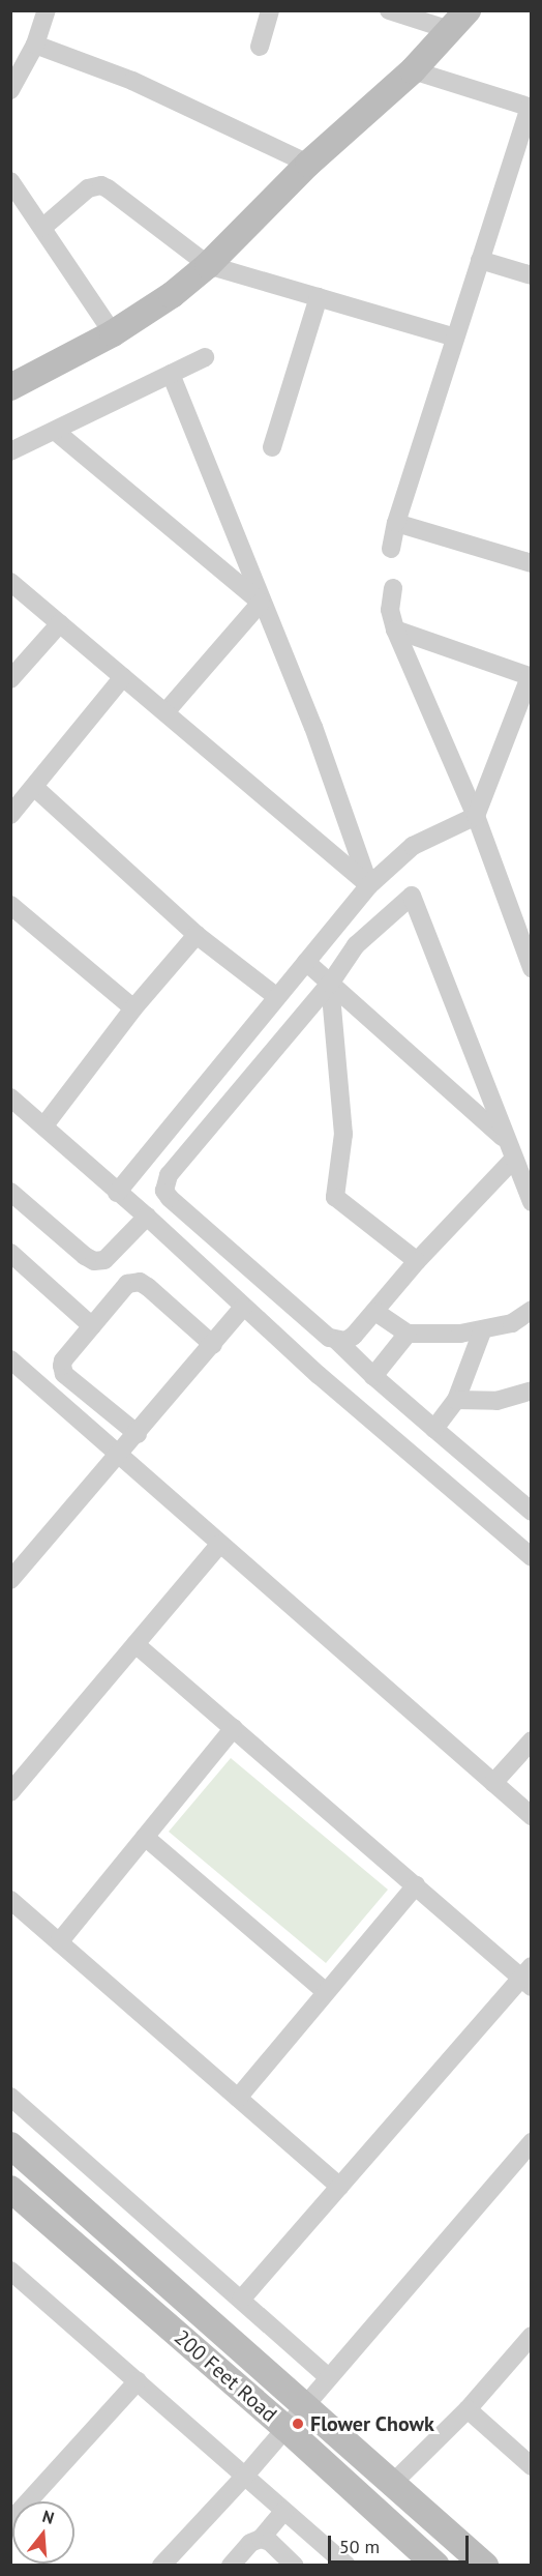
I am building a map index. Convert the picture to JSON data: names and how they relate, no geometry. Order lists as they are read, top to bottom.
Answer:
{
  "streets": {
    "street": ["200 Feet Road"]
  },
  "places": ["Flower Chowk"],
  "scale_bar": "50 m",
  "north": "top"
}
